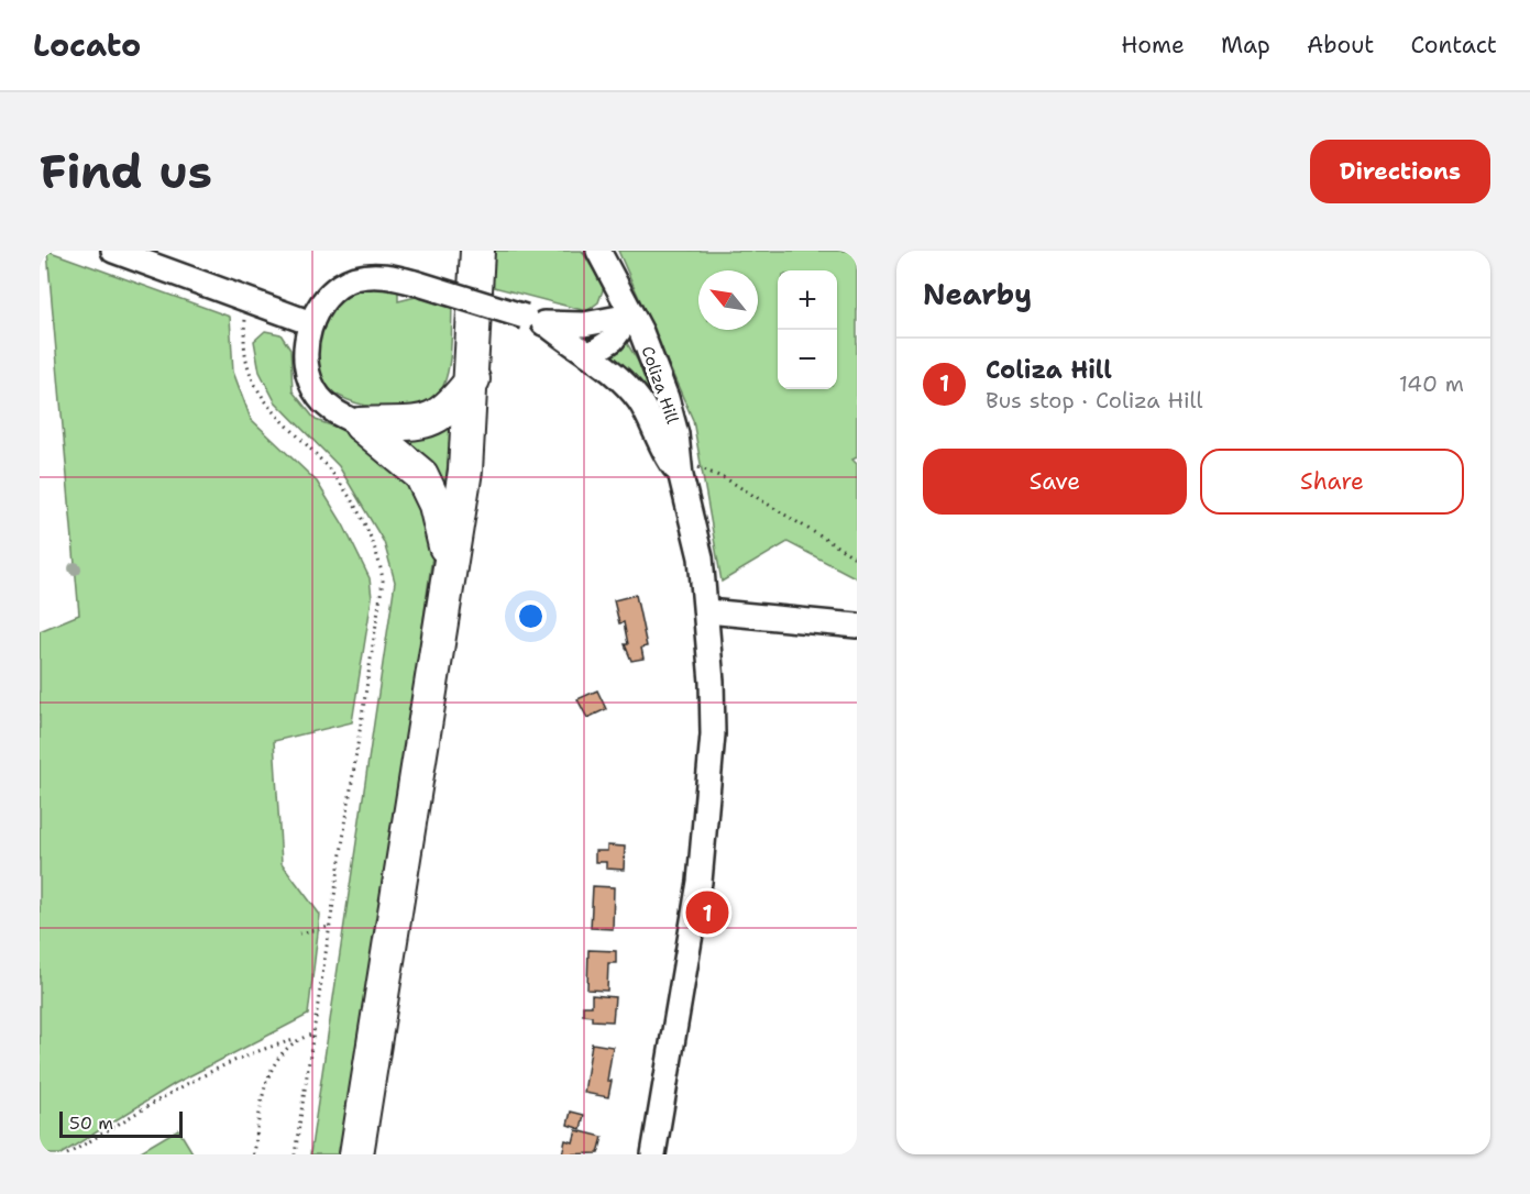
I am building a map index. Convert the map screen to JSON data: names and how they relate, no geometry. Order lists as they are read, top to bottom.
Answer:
{
  "streets": {
    "street": ["Coliza Hill"]
  },
  "scale_bar": "50 m",
  "north": "top left",
  "page": {
    "header": "Locato",
    "nav": [
      "Home",
      "Map",
      "About",
      "Contact"
    ],
    "buttons": [
      "Directions",
      ["Save", "Share"]
    ],
    "title": "Find us",
    "heading": "Nearby",
    "map_buttons": ["+", "−"],
    "list": [
      {
        "mark": "1",
        "name": "Coliza Hill",
        "note": "Bus stop · Coliza Hill",
        "value": "140 m"
      }
    ],
    "pins": "1",
    "scale": "50 m"
  }
}
